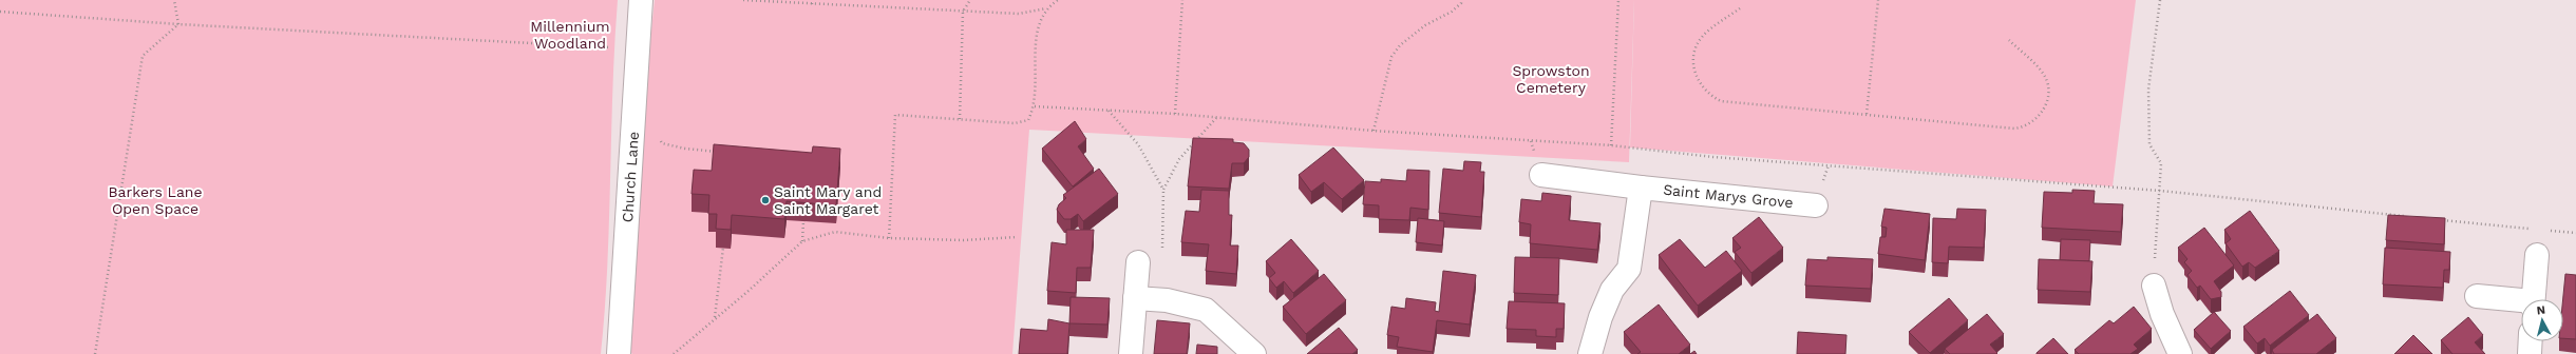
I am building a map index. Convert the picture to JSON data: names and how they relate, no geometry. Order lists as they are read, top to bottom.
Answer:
{
  "streets": {
    "street": ["Church Lane", "Saint Marys Grove"]
  },
  "parks": ["Millennium Woodland", "Sprowston Cemetery", "Barkers Lane Open Space"],
  "places": ["Saint Mary and Saint Margaret"],
  "north": "top"
}
